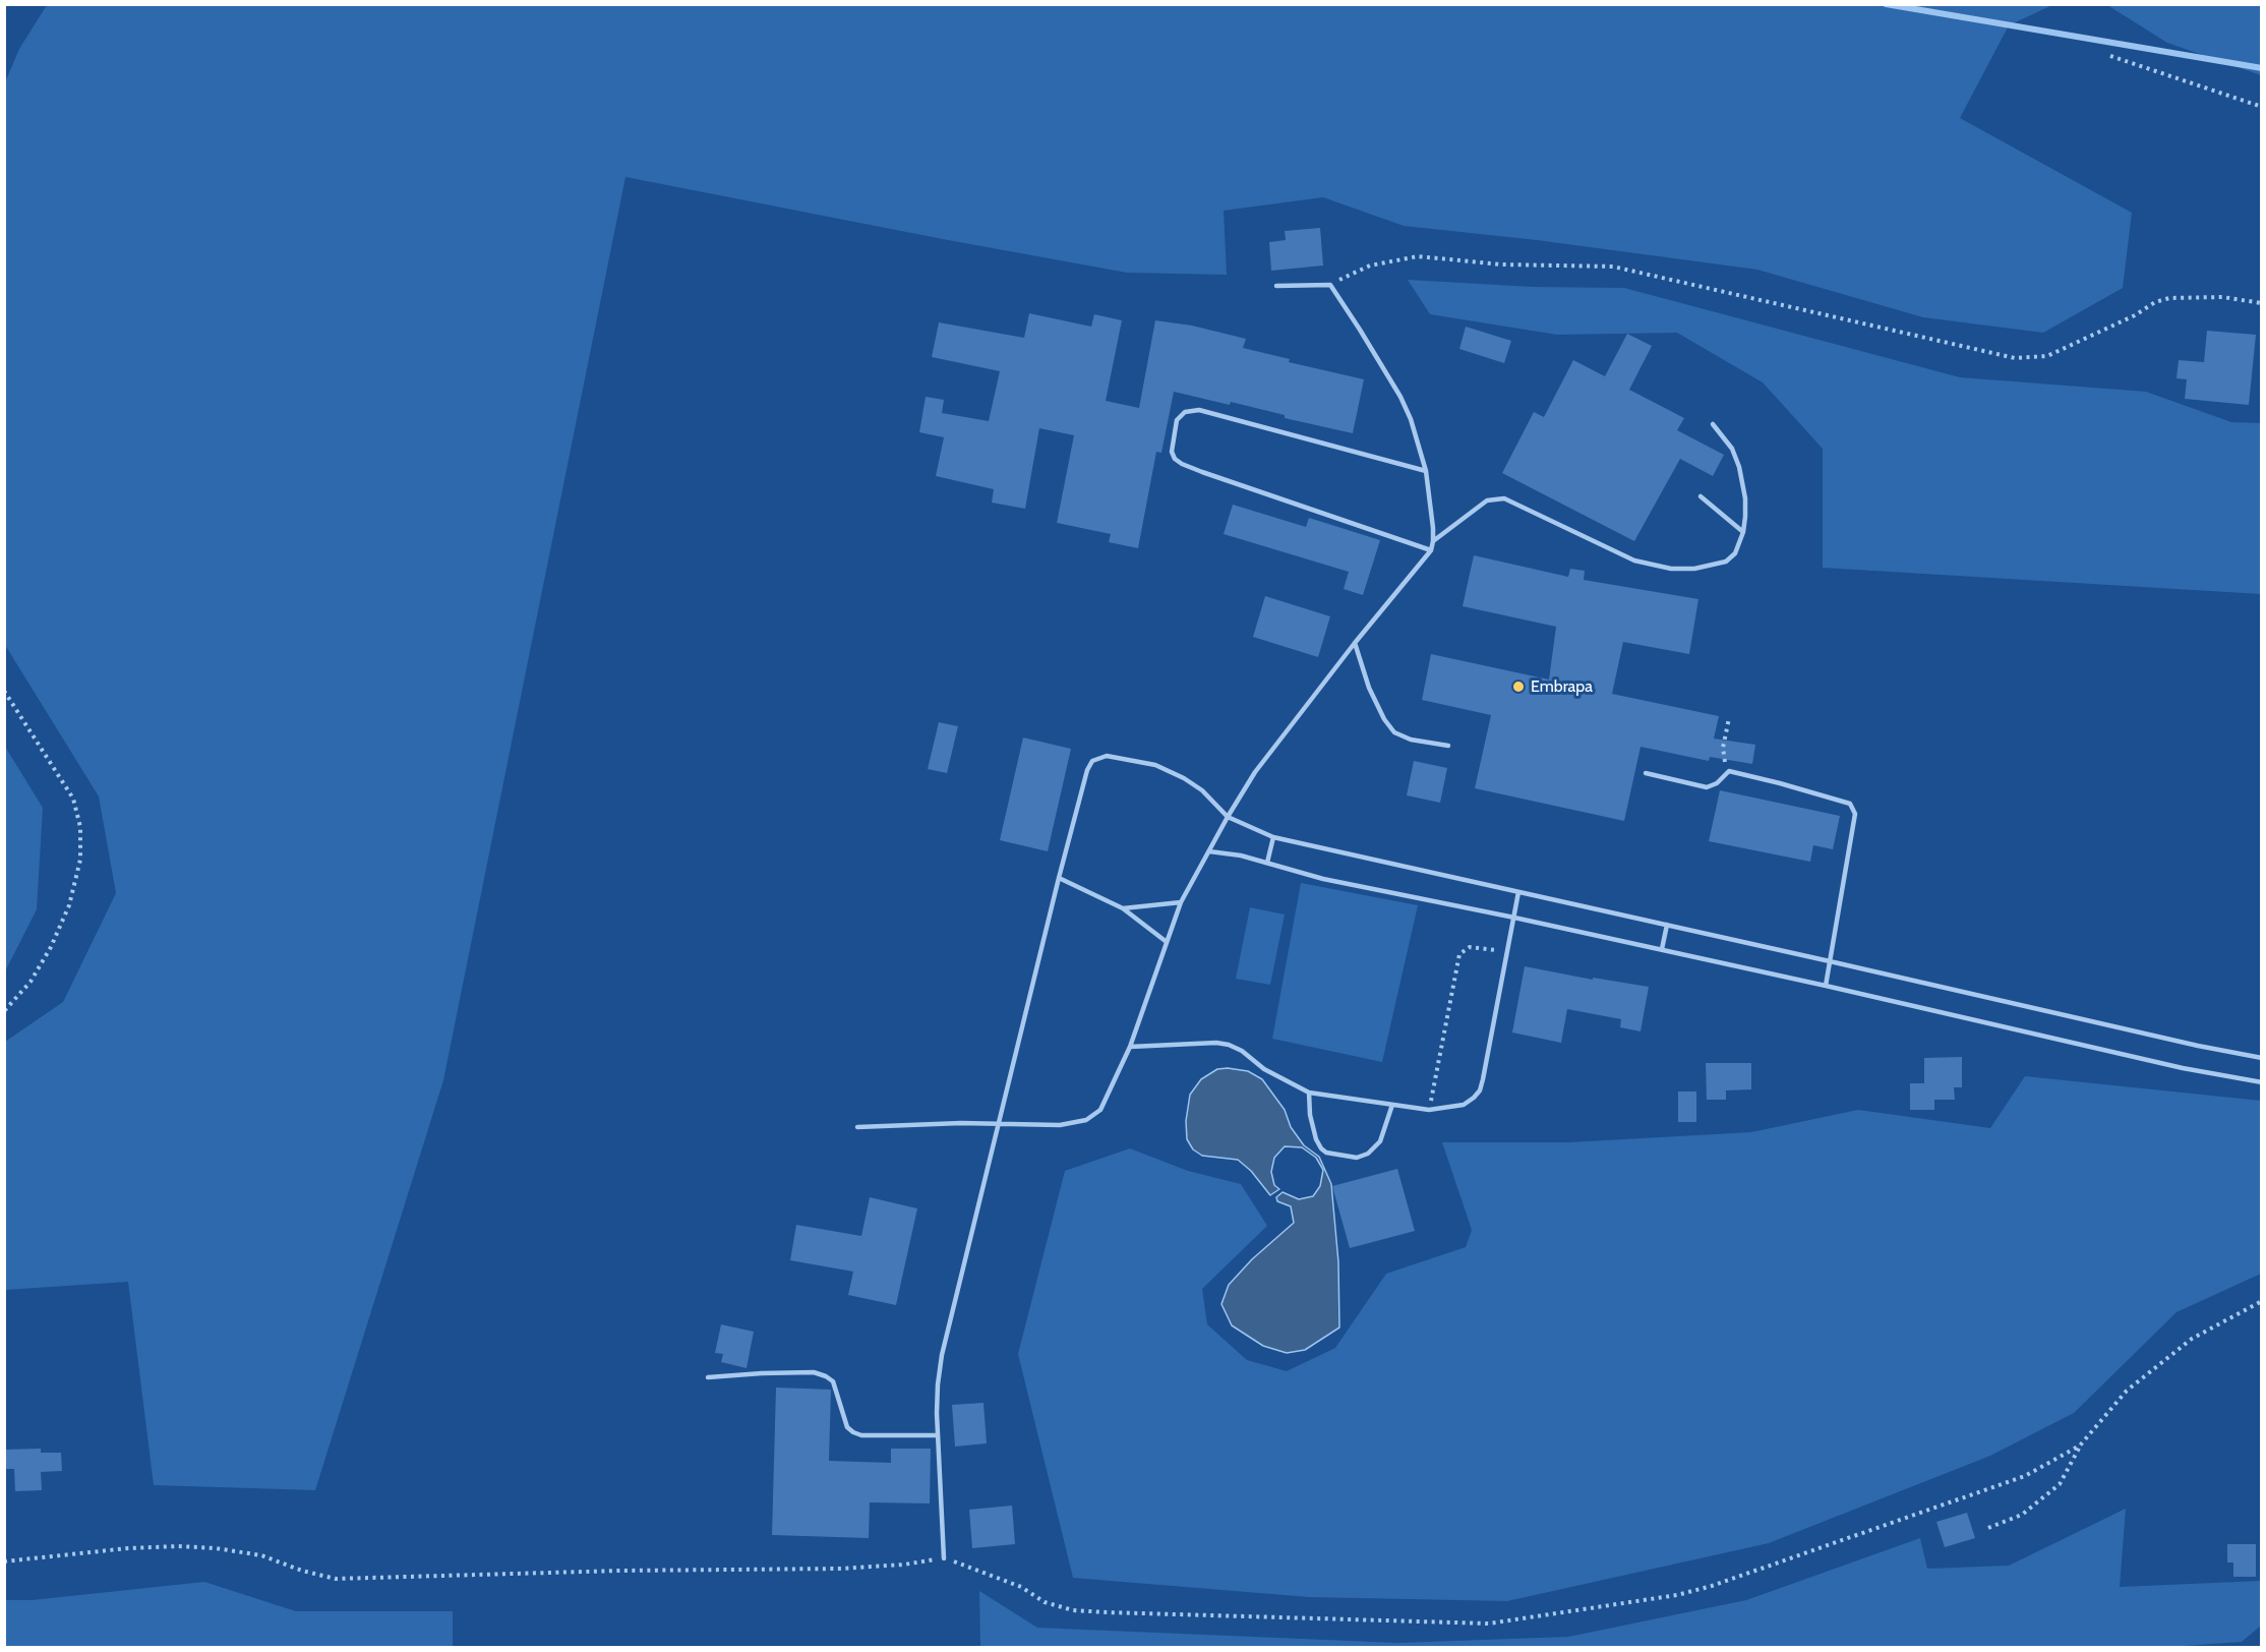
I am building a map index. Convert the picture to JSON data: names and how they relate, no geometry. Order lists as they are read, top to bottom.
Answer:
{
  "places": ["Embrapa"]
}
